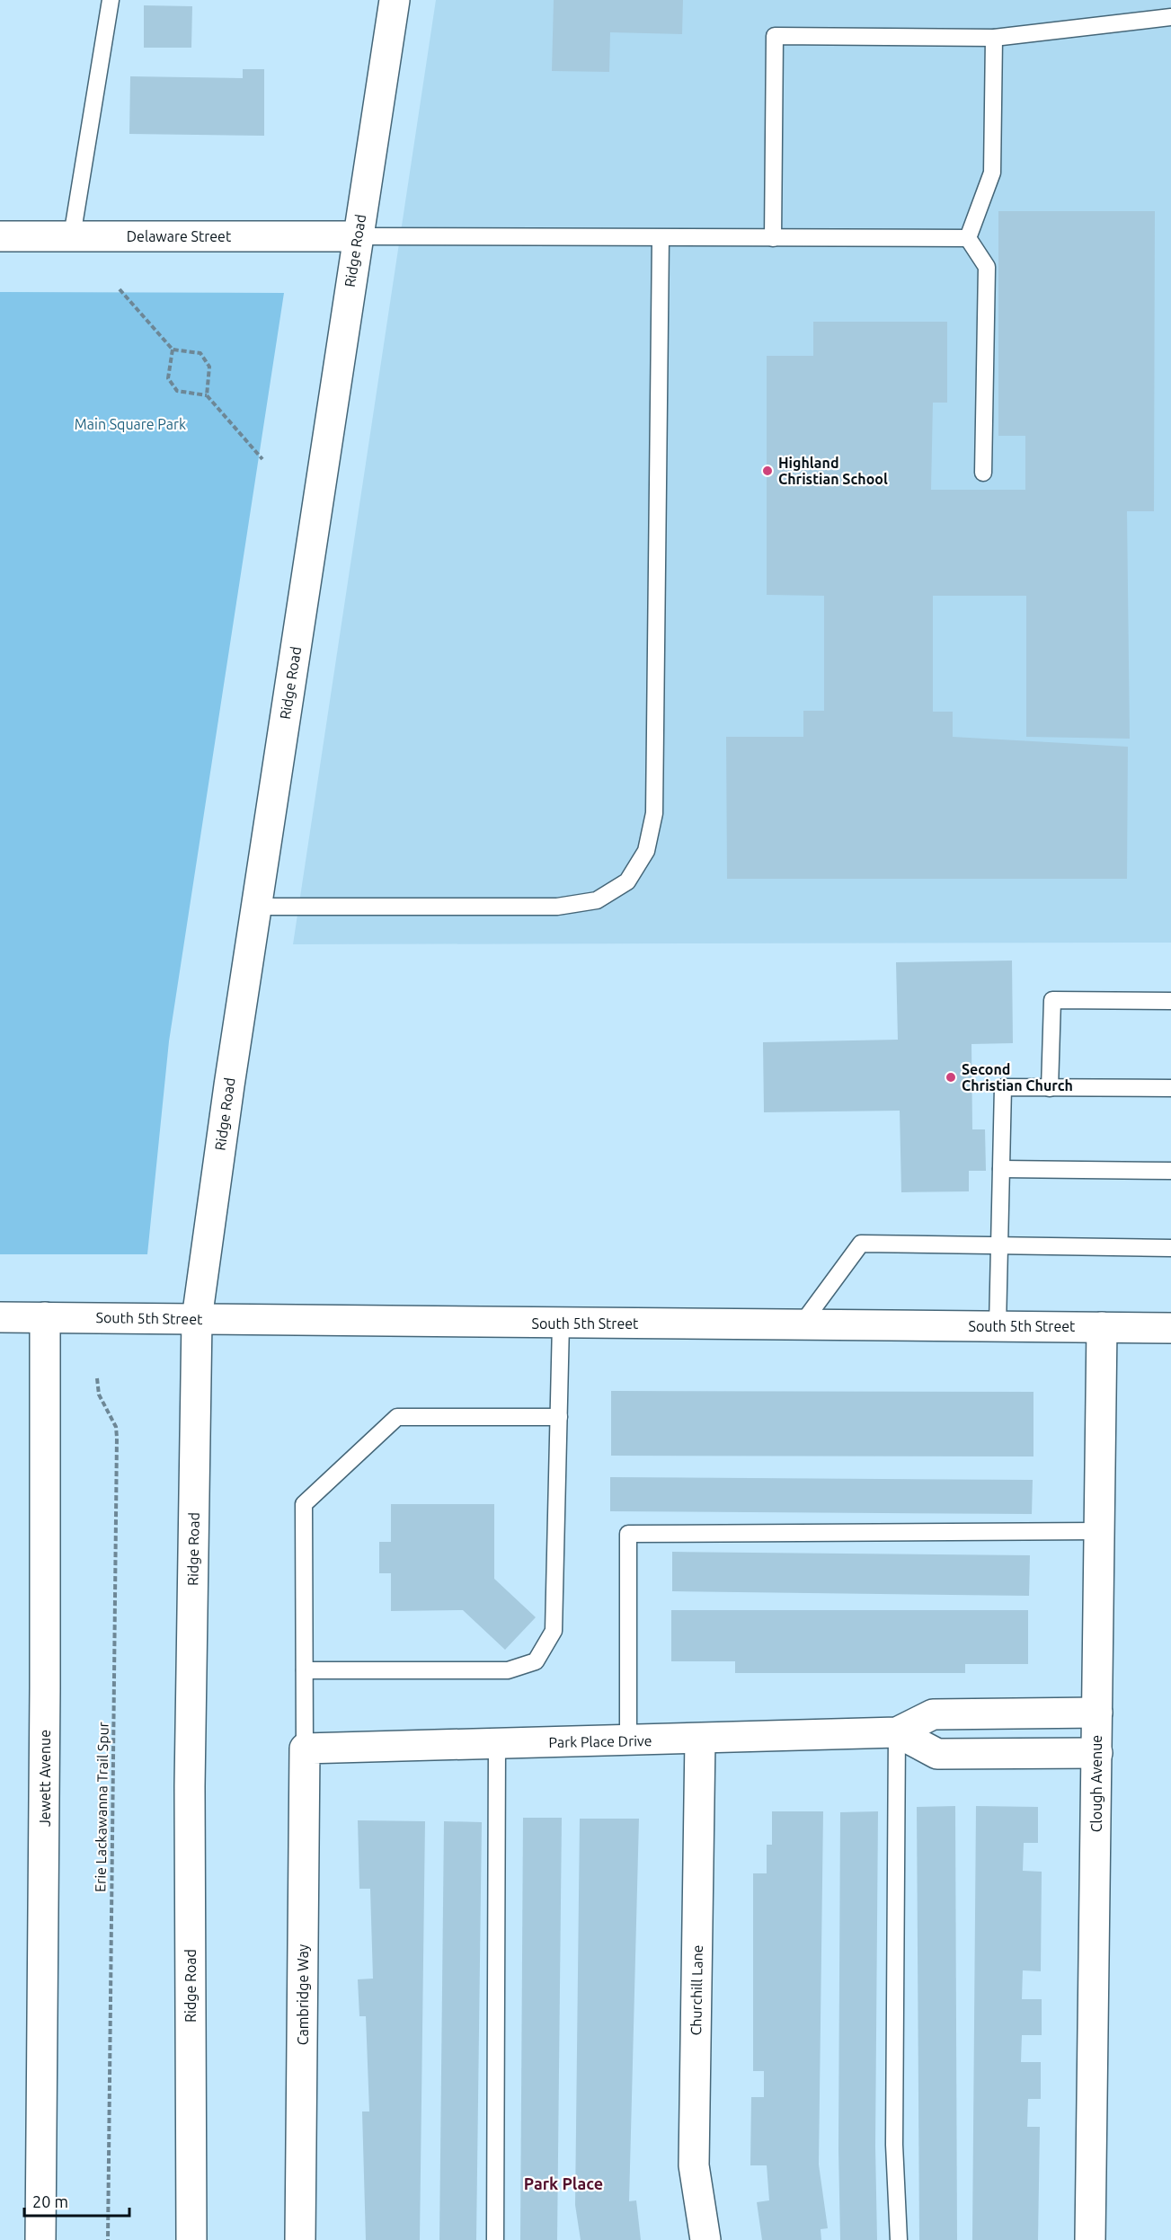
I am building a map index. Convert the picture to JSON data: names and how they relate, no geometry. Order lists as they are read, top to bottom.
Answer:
{
  "streets": {
    "street": [
      "Delaware Street",
      "Ridge Road",
      "South 5th Street",
      "Park Place Drive",
      "Jewett Avenue",
      "Clough Avenue",
      "Churchill Lane",
      "Cambridge Way"
    ],
    "path": ["Erie Lackawanna Trail Spur"]
  },
  "crossings": [
    ["Delaware Street", "Ridge Road"],
    ["Ridge Road", "South 5th Street"],
    ["South 5th Street", "Jewett Avenue"],
    ["South 5th Street", "Clough Avenue"],
    ["Park Place Drive", "Clough Avenue"],
    ["Park Place Drive", "Churchill Lane"],
    ["Park Place Drive", "Cambridge Way"]
  ],
  "districts": ["Park Place"],
  "parks": ["Main Square Park"],
  "places": ["Highland Christian School", "Second Christian Church"],
  "scale_bar": "20 m"
}
